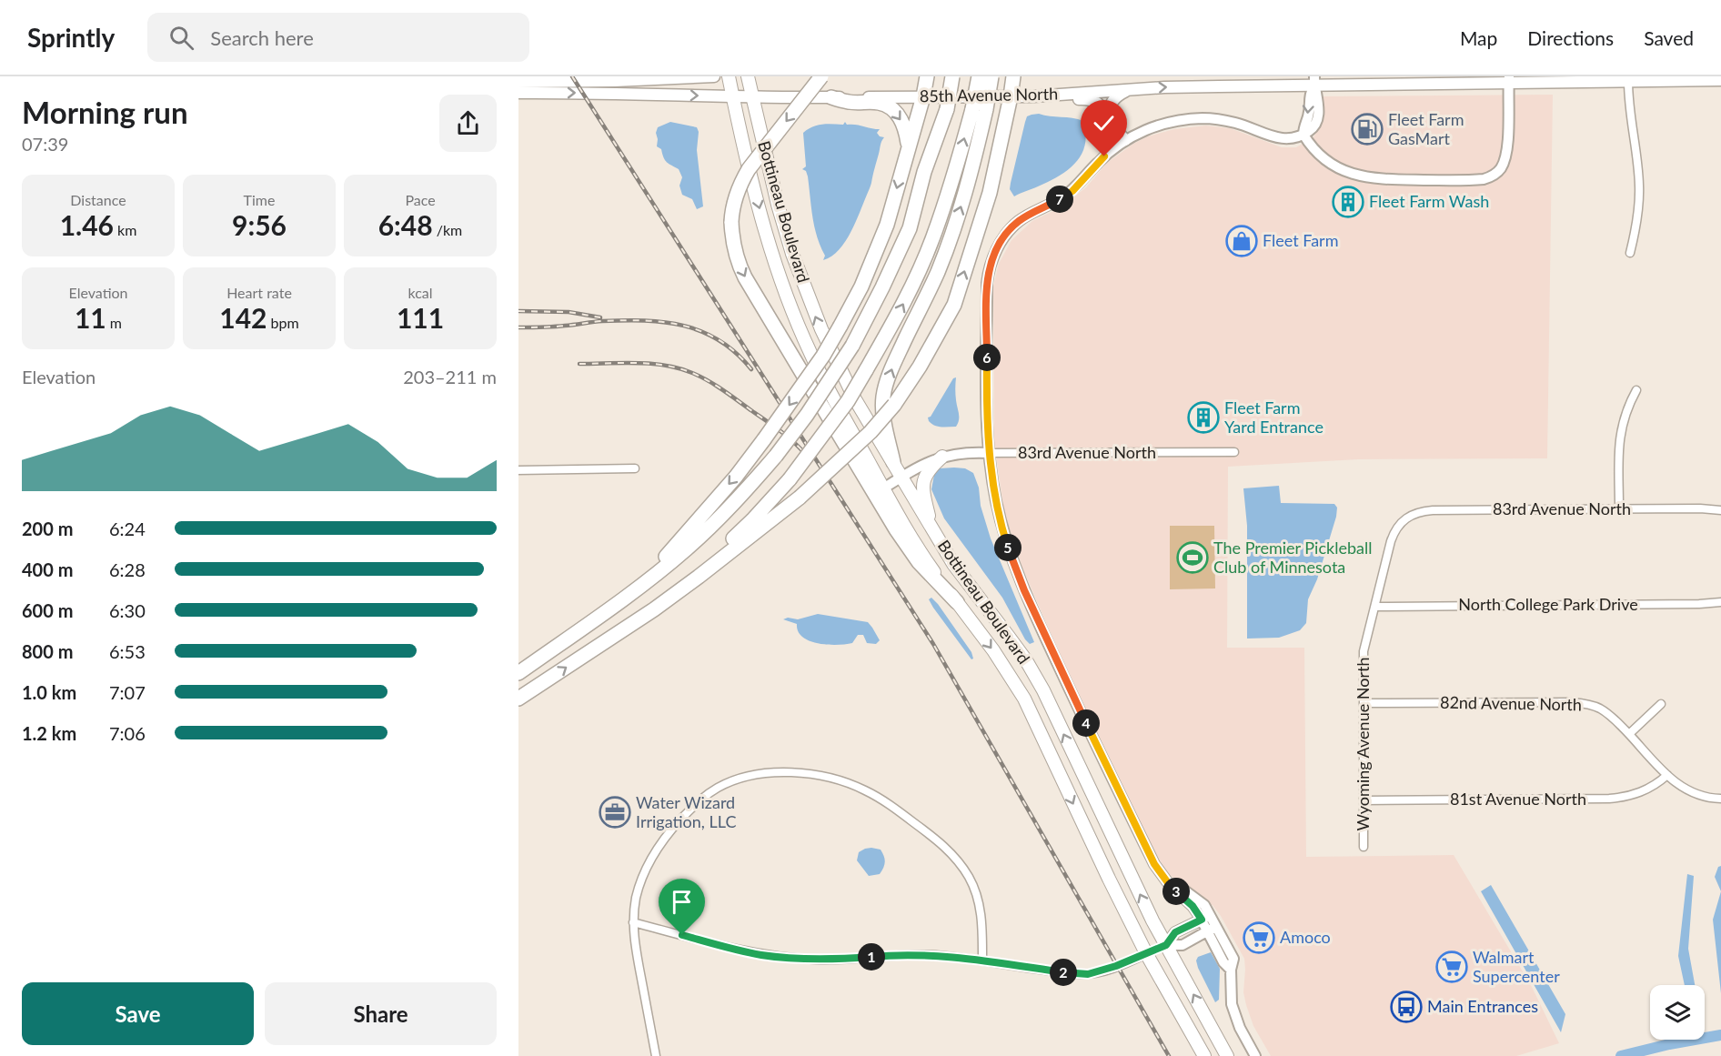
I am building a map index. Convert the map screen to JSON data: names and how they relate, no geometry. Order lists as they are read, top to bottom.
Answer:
{
  "streets": {
    "highway": ["Bottineau Boulevard"],
    "main road": ["85th Avenue North"],
    "street": [
      "83rd Avenue North",
      "North College Park Drive",
      "82nd Avenue North",
      "Wyoming Avenue North",
      "81st Avenue North"
    ]
  },
  "crossings": [
    ["85th Avenue North", "Bottineau Boulevard"],
    ["Bottineau Boulevard", "83rd Avenue North"],
    ["83rd Avenue North", "Wyoming Avenue North"],
    ["North College Park Drive", "Wyoming Avenue North"],
    ["82nd Avenue North", "Wyoming Avenue North"],
    ["82nd Avenue North", "81st Avenue North"],
    ["Wyoming Avenue North", "81st Avenue North"]
  ],
  "places": {
    "fuel station": ["Fleet Farm GasMart"],
    "building": ["Fleet Farm Wash", "Fleet Farm Yard Entrance"],
    "shop": ["Fleet Farm"],
    "sports": ["The Premier Pickleball Club of Minnesota"],
    "office": ["Water Wizard Irrigation, LLC"],
    "supermarket": ["Amoco", "Walmart Supercenter"],
    "bus stop": ["Main Entrances"]
  },
  "page": {
    "header": "Sprintly",
    "search": "Search here",
    "nav": ["Map", "Directions", "Saved"],
    "heading": ["Morning run", "07:39"],
    "stats": [
      ["Distance", "1.46 km"],
      ["Time", "9:56"],
      ["Pace", "6:48 /km"],
      ["Elevation", "11 m"],
      ["Heart rate", "142 bpm"],
      ["kcal", "111"]
    ],
    "pins": [
      "7",
      "6",
      "5",
      "4",
      "3",
      "1",
      "2"
    ],
    "chart": ["Elevation", "203–211 m"],
    "list": [
      {
        "name": "200 m",
        "note": "6:24"
      },
      {
        "name": "400 m",
        "note": "6:28"
      },
      {
        "name": "600 m",
        "note": "6:30"
      },
      {
        "name": "800 m",
        "note": "6:53"
      },
      {
        "name": "1.0 km",
        "note": "7:07"
      },
      {
        "name": "1.2 km",
        "note": "7:06"
      }
    ],
    "buttons": ["Save", "Share"]
  }
}
